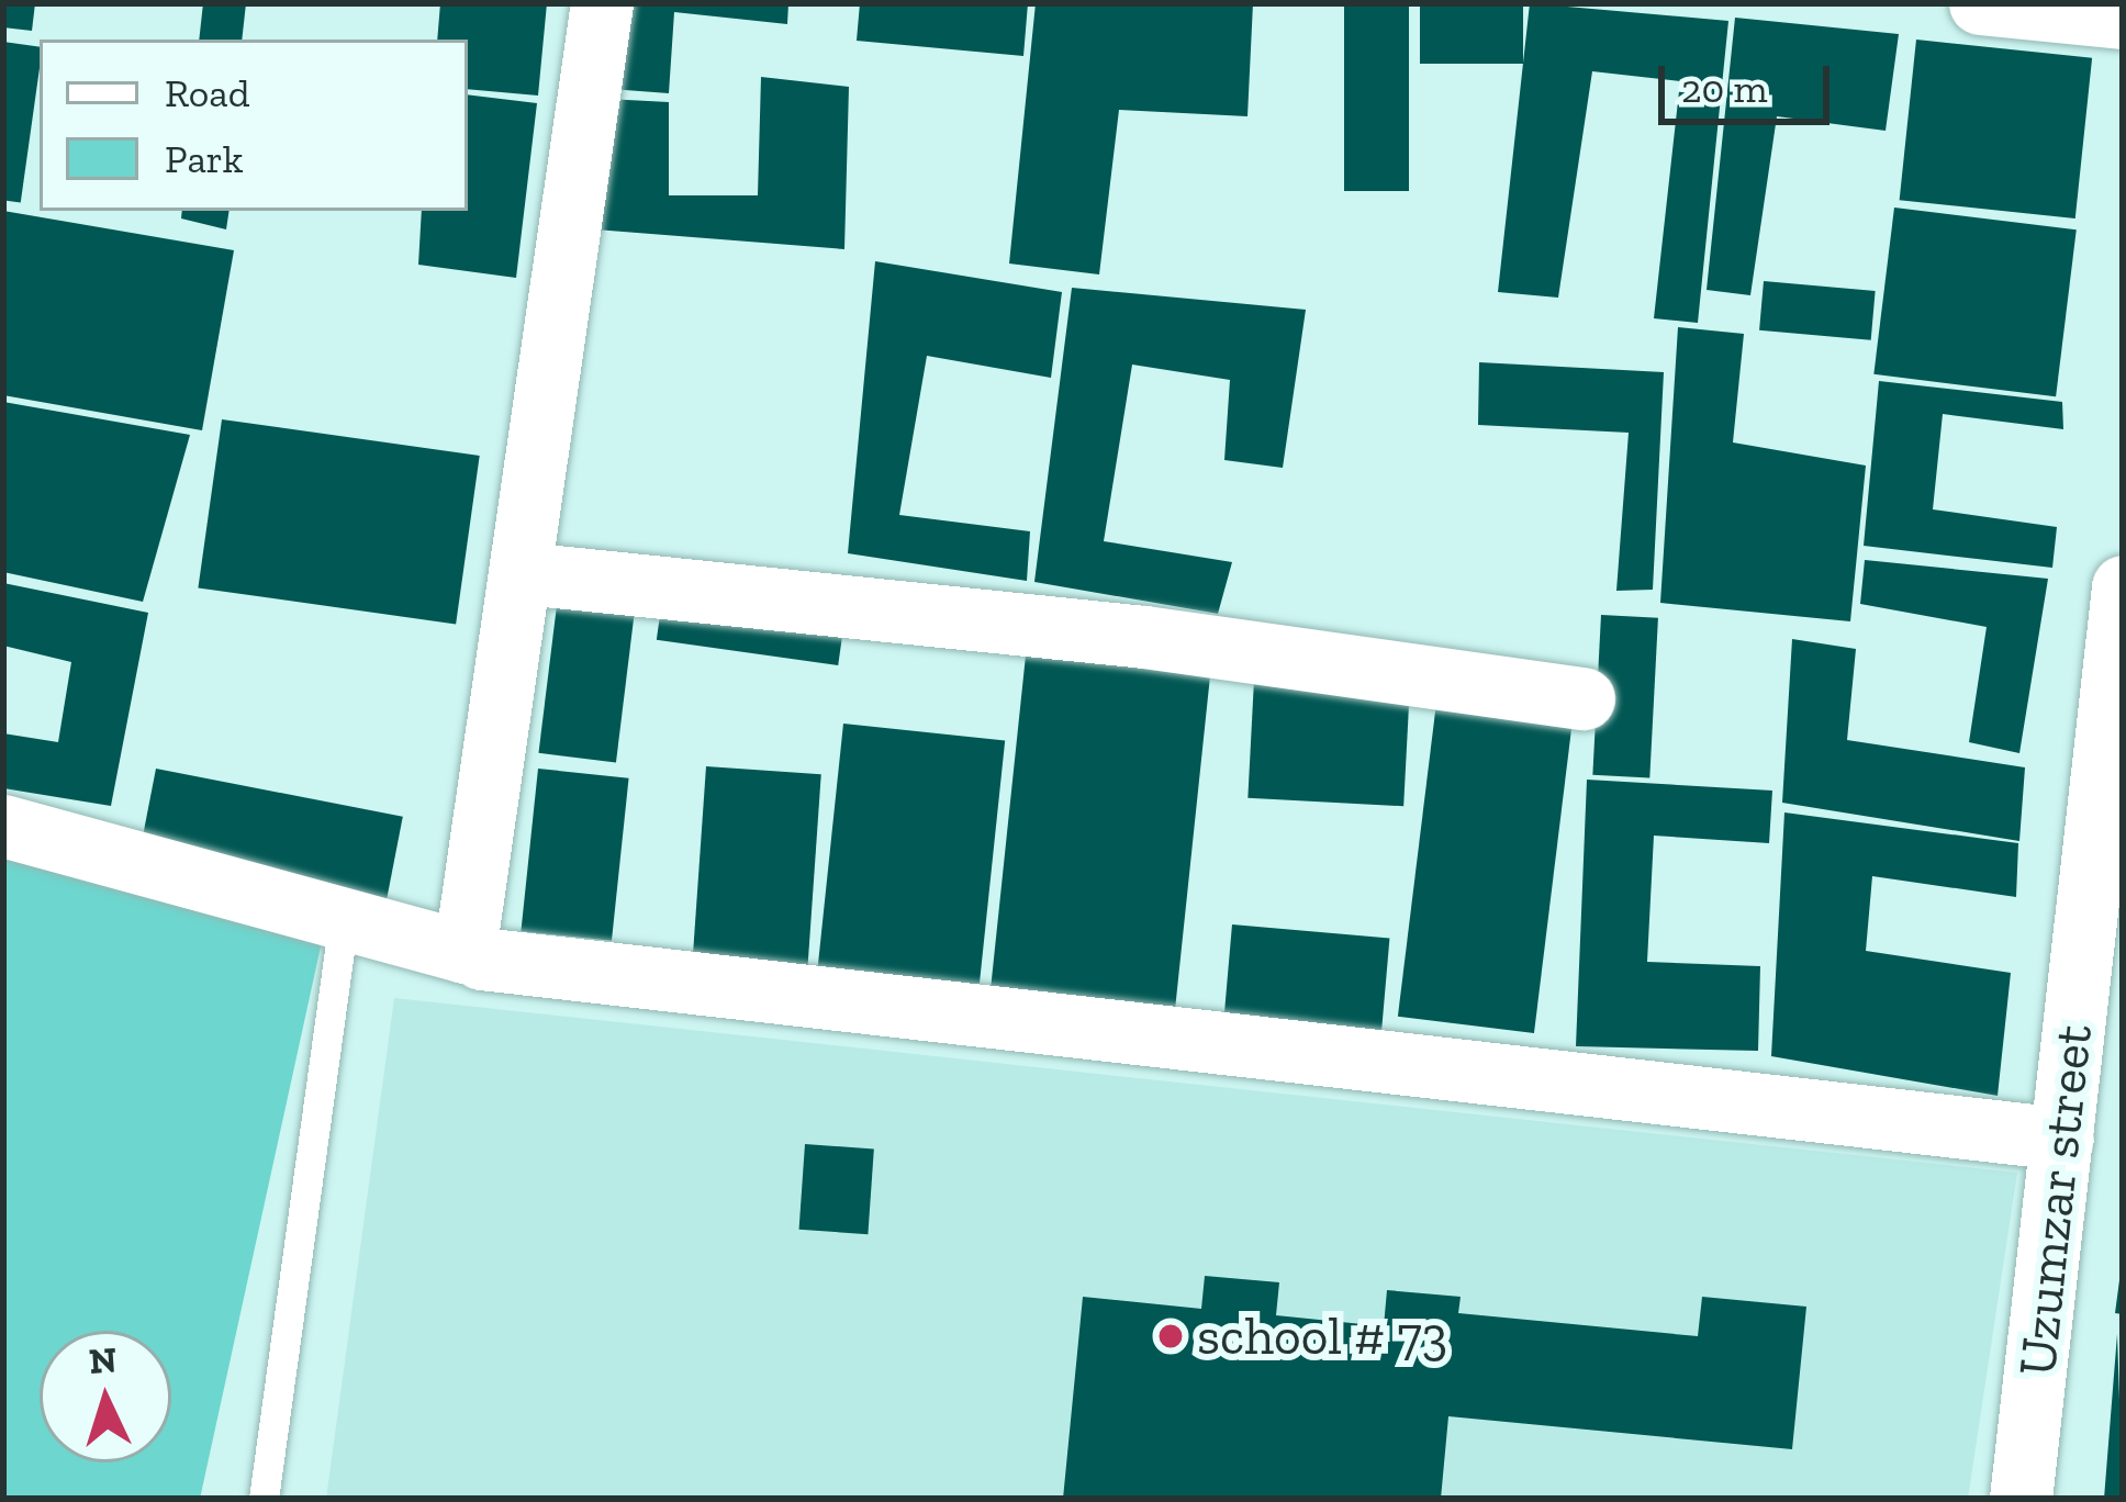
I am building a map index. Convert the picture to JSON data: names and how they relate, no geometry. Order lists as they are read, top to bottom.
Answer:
{
  "streets": {
    "street": ["Uzumzar street"]
  },
  "places": ["school # 73"],
  "legend": ["Road", "Park"],
  "scale_bar": "20 m",
  "north": "top"
}
